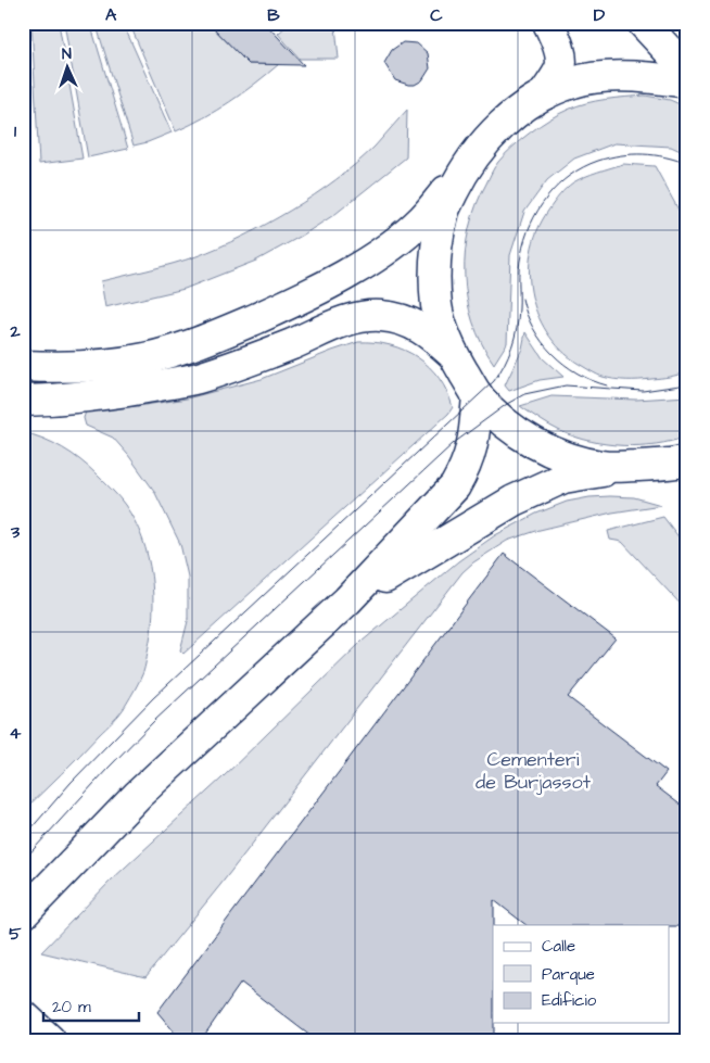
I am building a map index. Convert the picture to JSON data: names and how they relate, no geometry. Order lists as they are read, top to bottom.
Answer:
{
  "parks": ["Cementeri de Burjassot"],
  "legend": ["Calle", "Parque", "Edificio"],
  "scale_bar": "20 m",
  "north": "top",
  "grid": {
    "columns": [
      "A",
      "B",
      "C",
      "D"
    ],
    "rows": [
      "1",
      "2",
      "3",
      "4",
      "5"
    ]
  }
}
